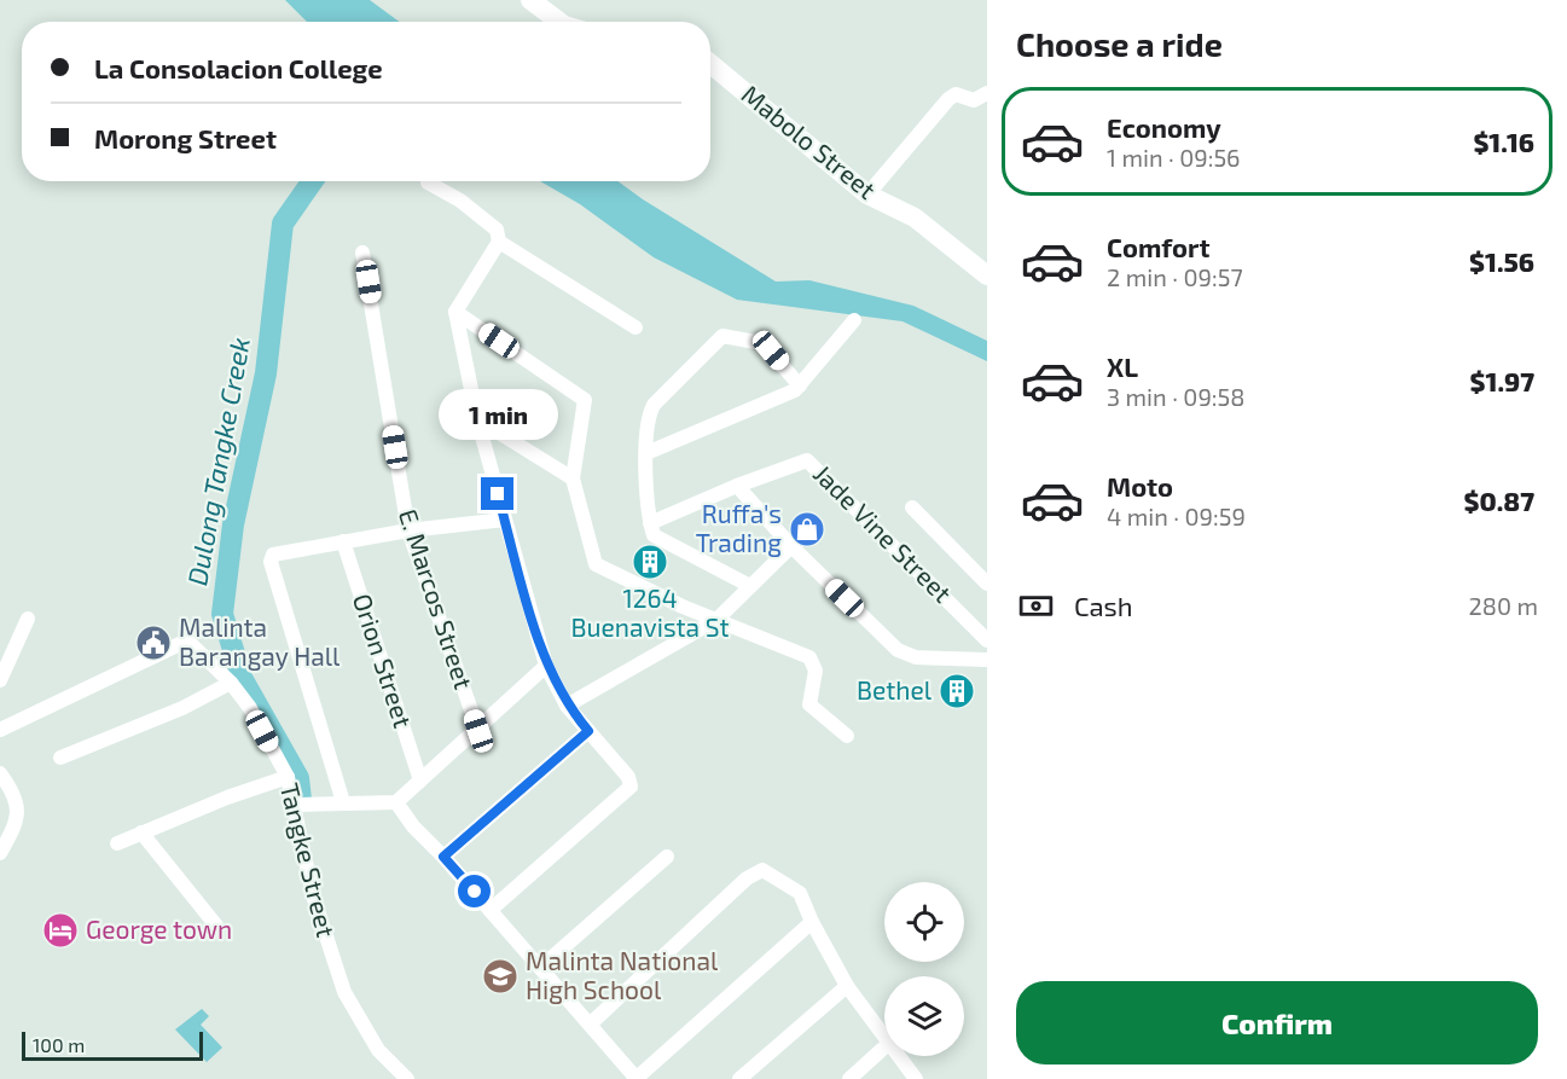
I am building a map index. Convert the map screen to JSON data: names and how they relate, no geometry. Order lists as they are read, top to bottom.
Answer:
{
  "streets": {
    "street": [
      "Mabolo Street",
      "Jade Vine Street",
      "E. Marcos Street",
      "Orion Street",
      "Tangke Street"
    ]
  },
  "water": ["Dulong Tangke Creek"],
  "places": {
    "shop": ["Ruffa's Trading"],
    "building": ["1264 Buenavista St", "Bethel"],
    "public building": ["Malinta Barangay Hall"],
    "hotel": ["George town"],
    "school or university": ["Malinta National High School"]
  },
  "scale_bar": "100 m",
  "page": {
    "heading": "Choose a ride",
    "banner": ["La Consolacion College", "Morong Street"],
    "list": [
      {
        "name": "Economy",
        "note": "1 min · 09:56",
        "value": "$1.16"
      },
      {
        "name": "Comfort",
        "note": "2 min · 09:57",
        "value": "$1.56"
      },
      {
        "name": "XL",
        "note": "3 min · 09:58",
        "value": "$1.97"
      },
      {
        "name": "Moto",
        "note": "4 min · 09:59",
        "value": "$0.87"
      }
    ],
    "bubble": "1 min",
    "pay": ["Cash", "280 m"],
    "buttons": "Confirm",
    "scale": "100 m"
  }
}
